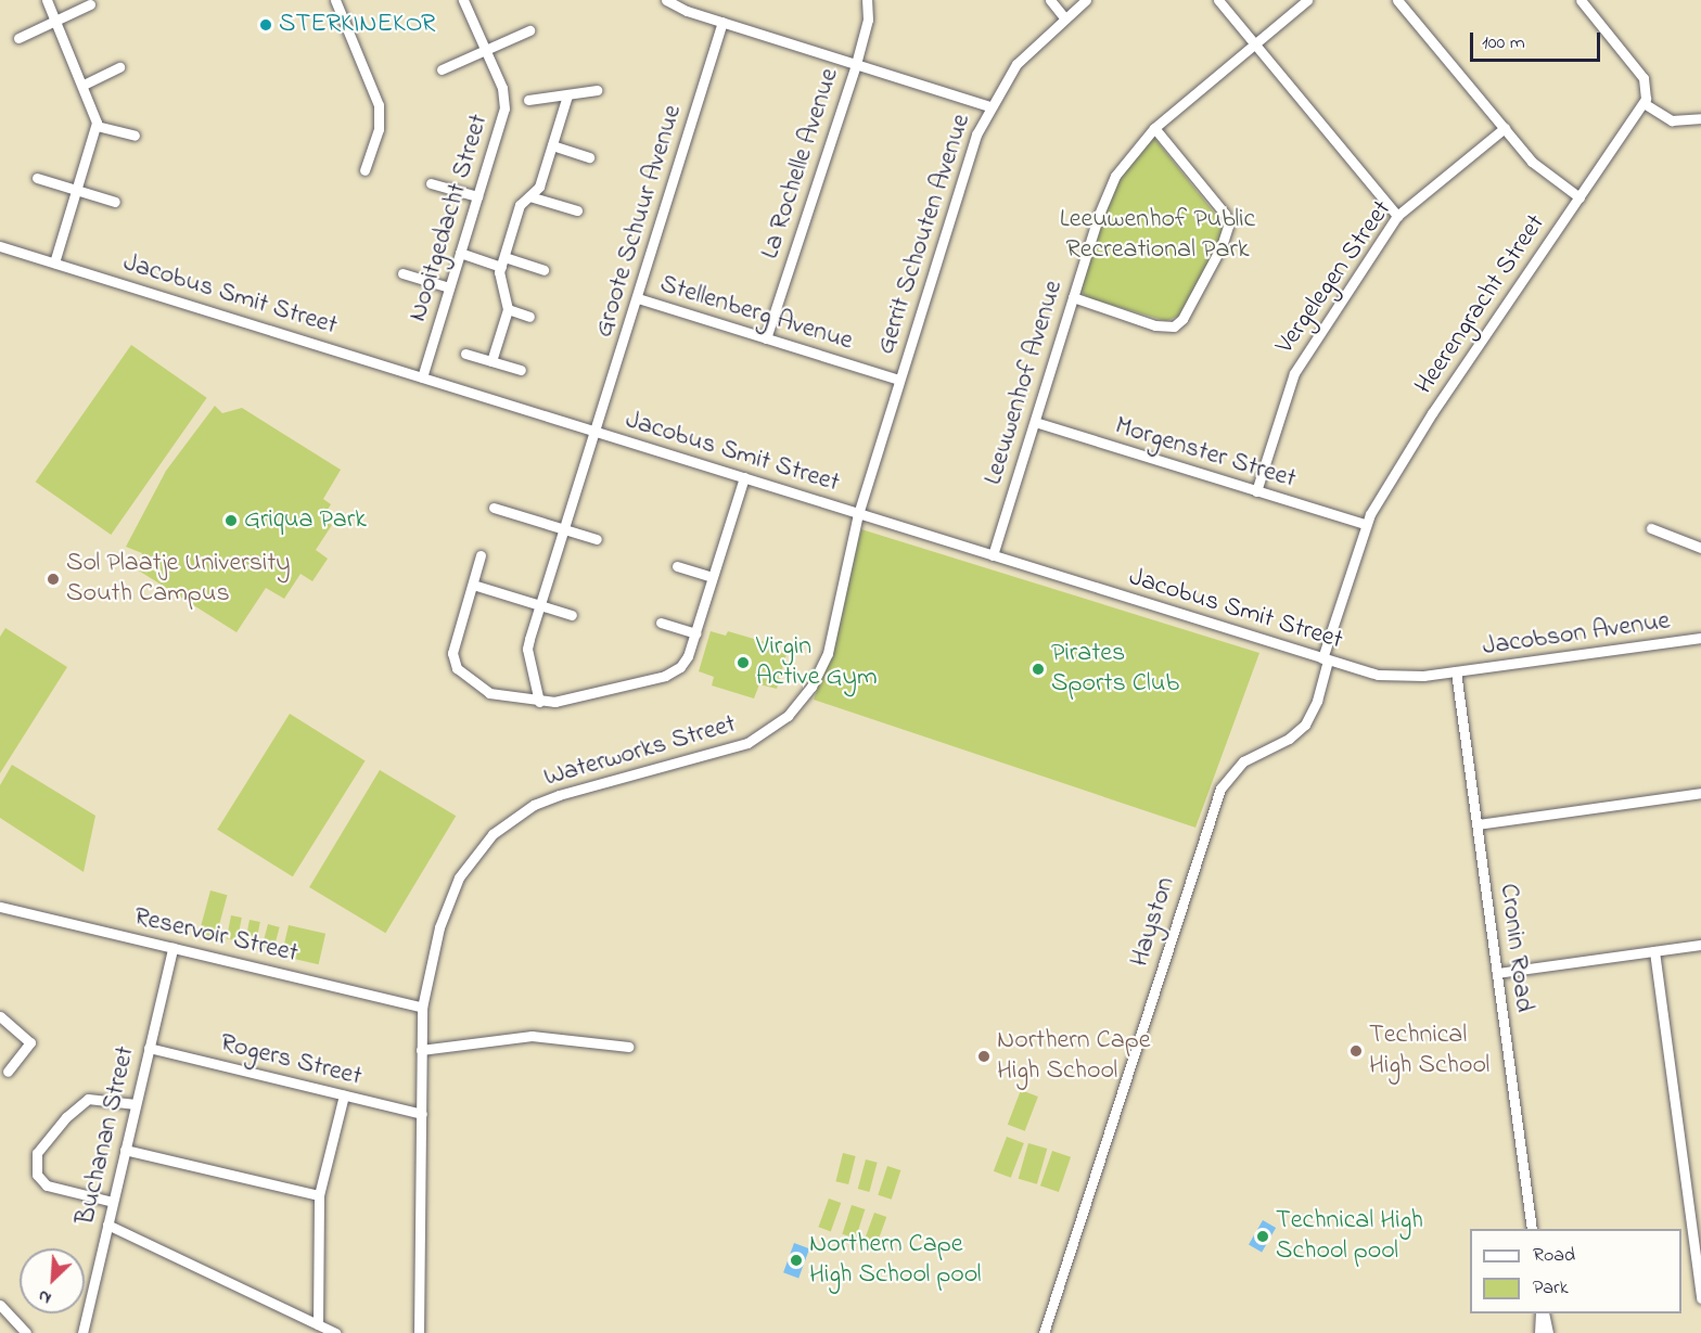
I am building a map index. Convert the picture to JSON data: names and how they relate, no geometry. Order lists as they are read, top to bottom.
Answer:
{
  "streets": {
    "street": [
      "La Rochelle Avenue",
      "Nooitgedacht Street",
      "Groote Schuur Avenue",
      "Gerrit Schouten Avenue",
      "Vergelegen Street",
      "Jacobus Smit Street",
      "Heerengracht Street",
      "Stellenberg Avenue",
      "Leeuwenhof Avenue",
      "Morgenster Street",
      "Jacobson Avenue",
      "Waterworks Street",
      "Hayston",
      "Reservoir Street",
      "Cronin Road",
      "Rogers Street",
      "Buchanan Street"
    ]
  },
  "crossings": [
    ["La Rochelle Avenue", "Stellenberg Avenue"],
    ["Nooitgedacht Street", "Jacobus Smit Street"],
    ["Groote Schuur Avenue", "Jacobus Smit Street"],
    ["Groote Schuur Avenue", "Stellenberg Avenue"],
    ["Gerrit Schouten Avenue", "Jacobus Smit Street"],
    ["Gerrit Schouten Avenue", "Stellenberg Avenue"],
    ["Gerrit Schouten Avenue", "Waterworks Street"],
    ["Vergelegen Street", "Morgenster Street"],
    ["Jacobus Smit Street", "Heerengracht Street"],
    ["Jacobus Smit Street", "Leeuwenhof Avenue"],
    ["Jacobus Smit Street", "Jacobson Avenue"],
    ["Jacobus Smit Street", "Waterworks Street"],
    ["Jacobus Smit Street", "Hayston"],
    ["Jacobus Smit Street", "Cronin Road"],
    ["Heerengracht Street", "Morgenster Street"],
    ["Heerengracht Street", "Hayston"],
    ["Leeuwenhof Avenue", "Morgenster Street"],
    ["Jacobson Avenue", "Cronin Road"],
    ["Waterworks Street", "Reservoir Street"],
    ["Waterworks Street", "Rogers Street"],
    ["Reservoir Street", "Buchanan Street"],
    ["Rogers Street", "Buchanan Street"]
  ],
  "parks": ["Leeuwenhof Public Recreational Park"],
  "places": [
    "STERKINEKOR",
    "Griqua Park",
    "Sol Plaatje University South Campus",
    "Virgin Active Gym",
    "Pirates Sports Club",
    "Technical High School",
    "Northern Cape High School",
    "Technical High School pool",
    "Northern Cape High School pool"
  ],
  "legend": ["Road", "Park"],
  "scale_bar": "100 m",
  "north": "bottom left"
}
